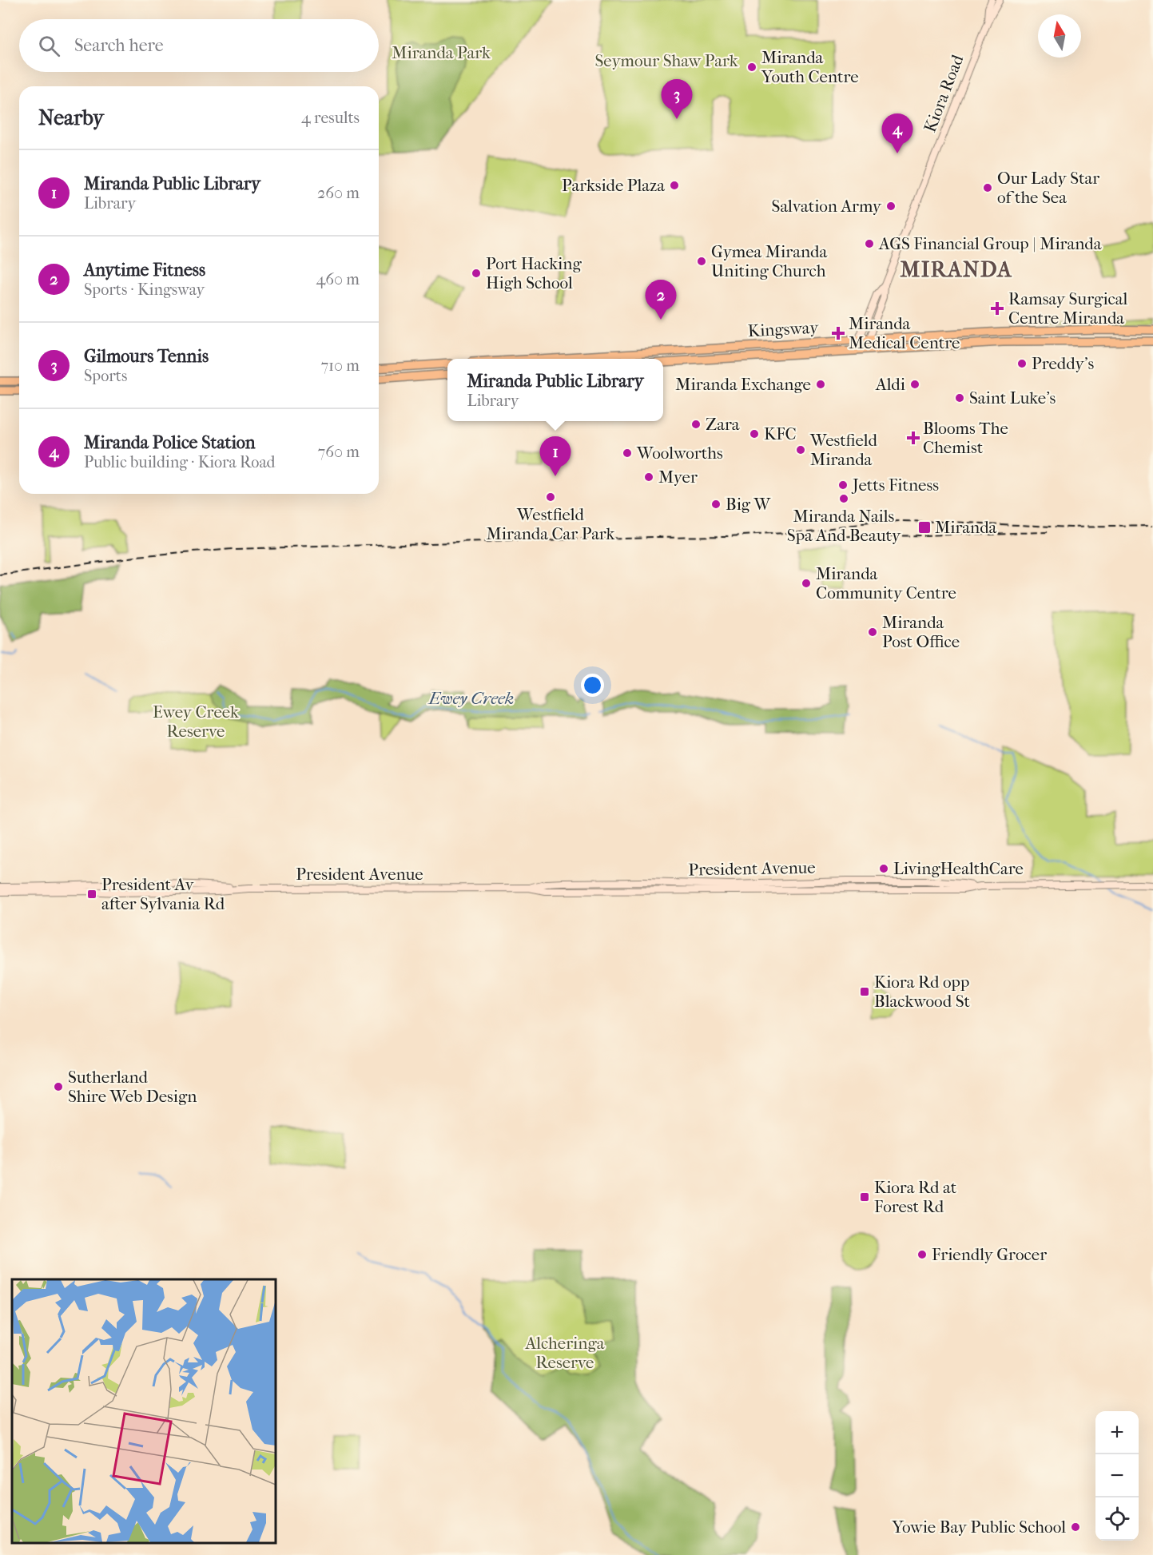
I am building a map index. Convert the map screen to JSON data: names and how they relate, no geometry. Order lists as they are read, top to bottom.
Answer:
{
  "streets": {
    "main road": ["Kiora Road", "Kingsway", "President Avenue"]
  },
  "crossings": [
    ["Kiora Road", "Kingsway"]
  ],
  "districts": ["MIRANDA"],
  "water": ["Ewey Creek"],
  "parks": [
    "Miranda Park",
    "Seymour Shaw Park",
    "Ewey Creek Reserve",
    "Alcheringa Reserve"
  ],
  "places": {
    "other": [
      "Miranda Youth Centre",
      "Parkside Plaza",
      "Our Lady Star of the Sea",
      "Salvation Army",
      "AGS Financial Group | Miranda",
      "Gymea Miranda Uniting Church",
      "Port Hacking High School",
      "Preddy's",
      "Miranda Exchange",
      "Aldi",
      "Saint Luke's",
      "Zara",
      "KFC",
      "Westfield Miranda",
      "Woolworths",
      "Myer",
      "Jetts Fitness",
      "Westfield Miranda Car Park",
      "Miranda Nails Spa And Beauty",
      "Big W",
      "Miranda Community Centre",
      "Miranda Post Office",
      "LivingHealthCare",
      "Sutherland Shire Web Design",
      "Friendly Grocer",
      "Yowie Bay Public School"
    ],
    "health": ["Ramsay Surgical Centre Miranda", "Miranda Medical Centre", "Blooms The Chemist"],
    "transit": [
      "Miranda",
      "President Av after Sylvania Rd",
      "Kiora Rd opp Blackwood St",
      "Kiora Rd at Forest Rd"
    ]
  },
  "north": "top",
  "page": {
    "search": "Search here",
    "pins": [
      "3",
      "4",
      "2",
      "1"
    ],
    "heading": ["Nearby", "4 results"],
    "list": [
      {
        "mark": "1",
        "name": "Miranda Public Library",
        "note": "Library",
        "value": "260 m"
      },
      {
        "mark": "2",
        "name": "Anytime Fitness",
        "note": "Sports · Kingsway",
        "value": "460 m"
      },
      {
        "mark": "3",
        "name": "Gilmours Tennis",
        "note": "Sports",
        "value": "710 m"
      },
      {
        "mark": "4",
        "name": "Miranda Police Station",
        "note": "Public building · Kiora Road",
        "value": "760 m"
      }
    ],
    "popup": ["Miranda Public Library", "Library"],
    "map_buttons": ["+", "−"]
  }
}
